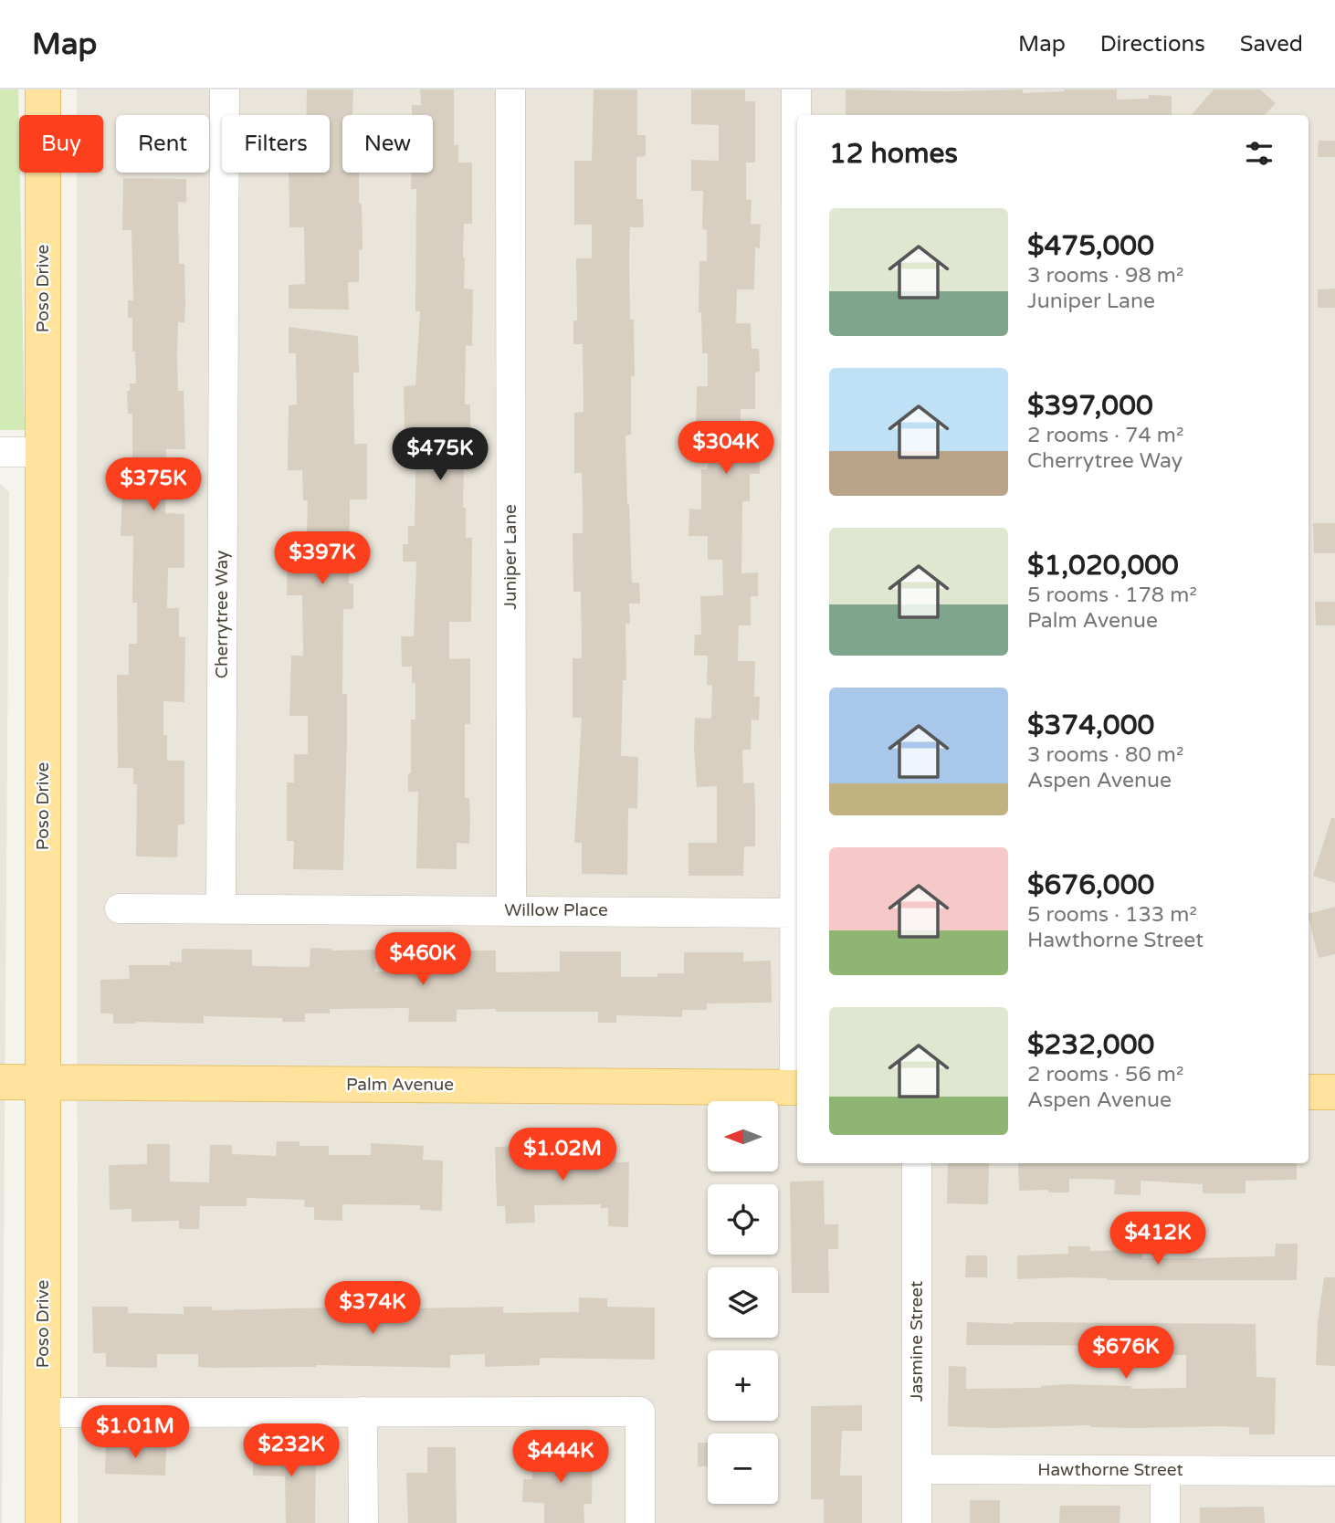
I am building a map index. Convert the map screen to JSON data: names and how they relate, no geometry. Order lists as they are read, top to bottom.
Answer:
{
  "streets": {
    "main road": ["Poso Drive", "Palm Avenue"],
    "street": [
      "Juniper Lane",
      "Cherrytree Way",
      "Willow Place",
      "Jasmine Street",
      "Hawthorne Street"
    ]
  },
  "crossings": [
    ["Poso Drive", "Palm Avenue"],
    ["Juniper Lane", "Willow Place"],
    ["Cherrytree Way", "Willow Place"],
    ["Jasmine Street", "Hawthorne Street"]
  ],
  "north": "left",
  "page": {
    "header": "Map",
    "nav": ["Map", "Directions", "Saved"],
    "chip": [
      "Buy",
      "Rent",
      "Filters",
      "New"
    ],
    "heading": "12 homes",
    "list": [
      {
        "name": "$475,000",
        "note": "3 rooms · 98 m² · Juniper Lane"
      },
      {
        "name": "$397,000",
        "note": "2 rooms · 74 m² · Cherrytree Way"
      },
      {
        "name": "$1,020,000",
        "note": "5 rooms · 178 m² · Palm Avenue"
      },
      {
        "name": "$374,000",
        "note": "3 rooms · 80 m² · Aspen Avenue"
      },
      {
        "name": "$676,000",
        "note": "5 rooms · 133 m² · Hawthorne Street"
      },
      {
        "name": "$232,000",
        "note": "2 rooms · 56 m² · Aspen Avenue"
      }
    ],
    "price": [
      "$304K",
      "$475K",
      "$375K",
      "$397K",
      "$460K",
      "$1.02M",
      "$412K",
      "$374K",
      "$676K",
      "$1.01M",
      "$232K",
      "$444K"
    ],
    "map_buttons": ["+", "−"]
  }
}
